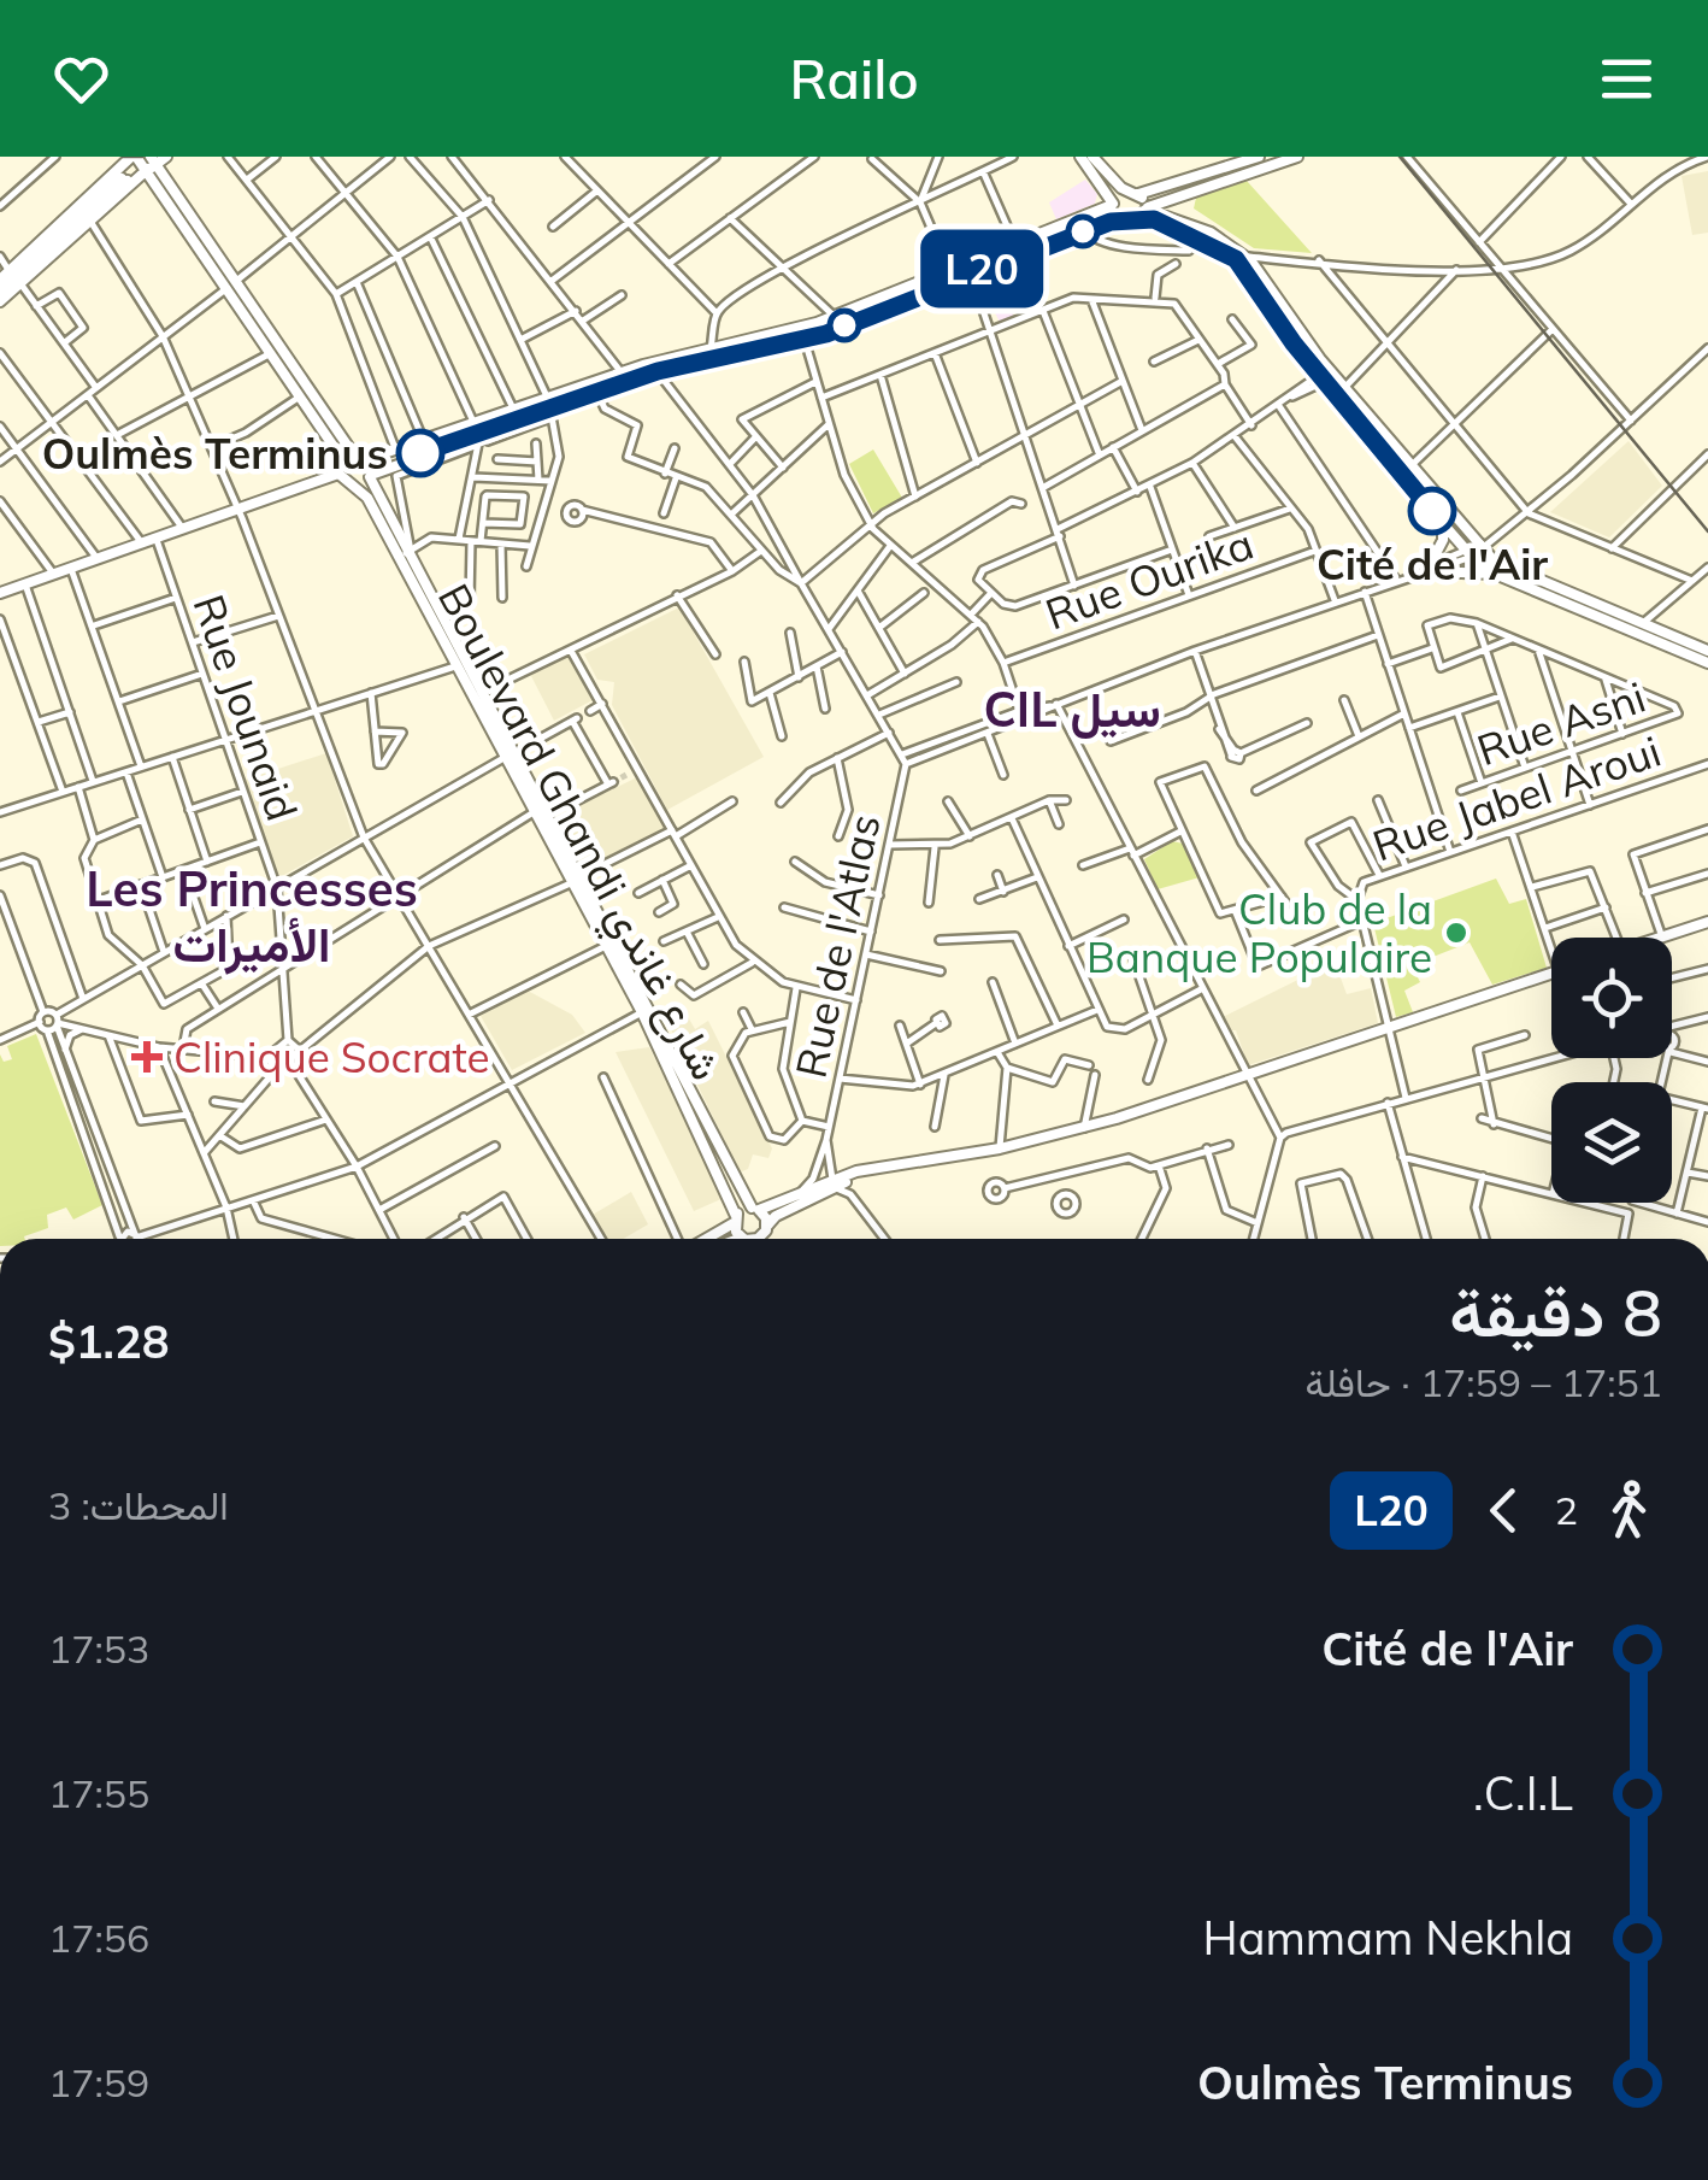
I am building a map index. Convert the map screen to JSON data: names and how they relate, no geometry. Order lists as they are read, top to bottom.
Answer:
{
  "streets": {
    "main road": ["Boulevard Ghandi شارع غاندي"],
    "street": [
      "Rue Ourika",
      "Rue Jounaid",
      "Rue Asni",
      "Rue Jabel Aroui",
      "Rue de l'Atlas"
    ]
  },
  "districts": ["CIL سيل", "Les Princesses الأميرات"],
  "places": {
    "other": ["Oulmès Terminus", "Cité de l'Air", "Club de la Banque Populaire"],
    "health": ["Clinique Socrate"]
  },
  "lines": ["bus line L20"],
  "page": {
    "header": "Railo",
    "on_map": "L20",
    "heading": ["8 دقيقة", "17:51 – 17:59 · حافلة", "$1.28"],
    "legs": ["2", "L20", "المحطات: 3"],
    "list": [
      {
        "name": "Cité de l'Air",
        "value": "17:53"
      },
      {
        "name": "C.I.L.",
        "value": "17:55"
      },
      {
        "name": "Hammam Nekhla",
        "value": "17:56"
      },
      {
        "name": "Oulmès Terminus",
        "value": "17:59"
      }
    ]
  }
}
